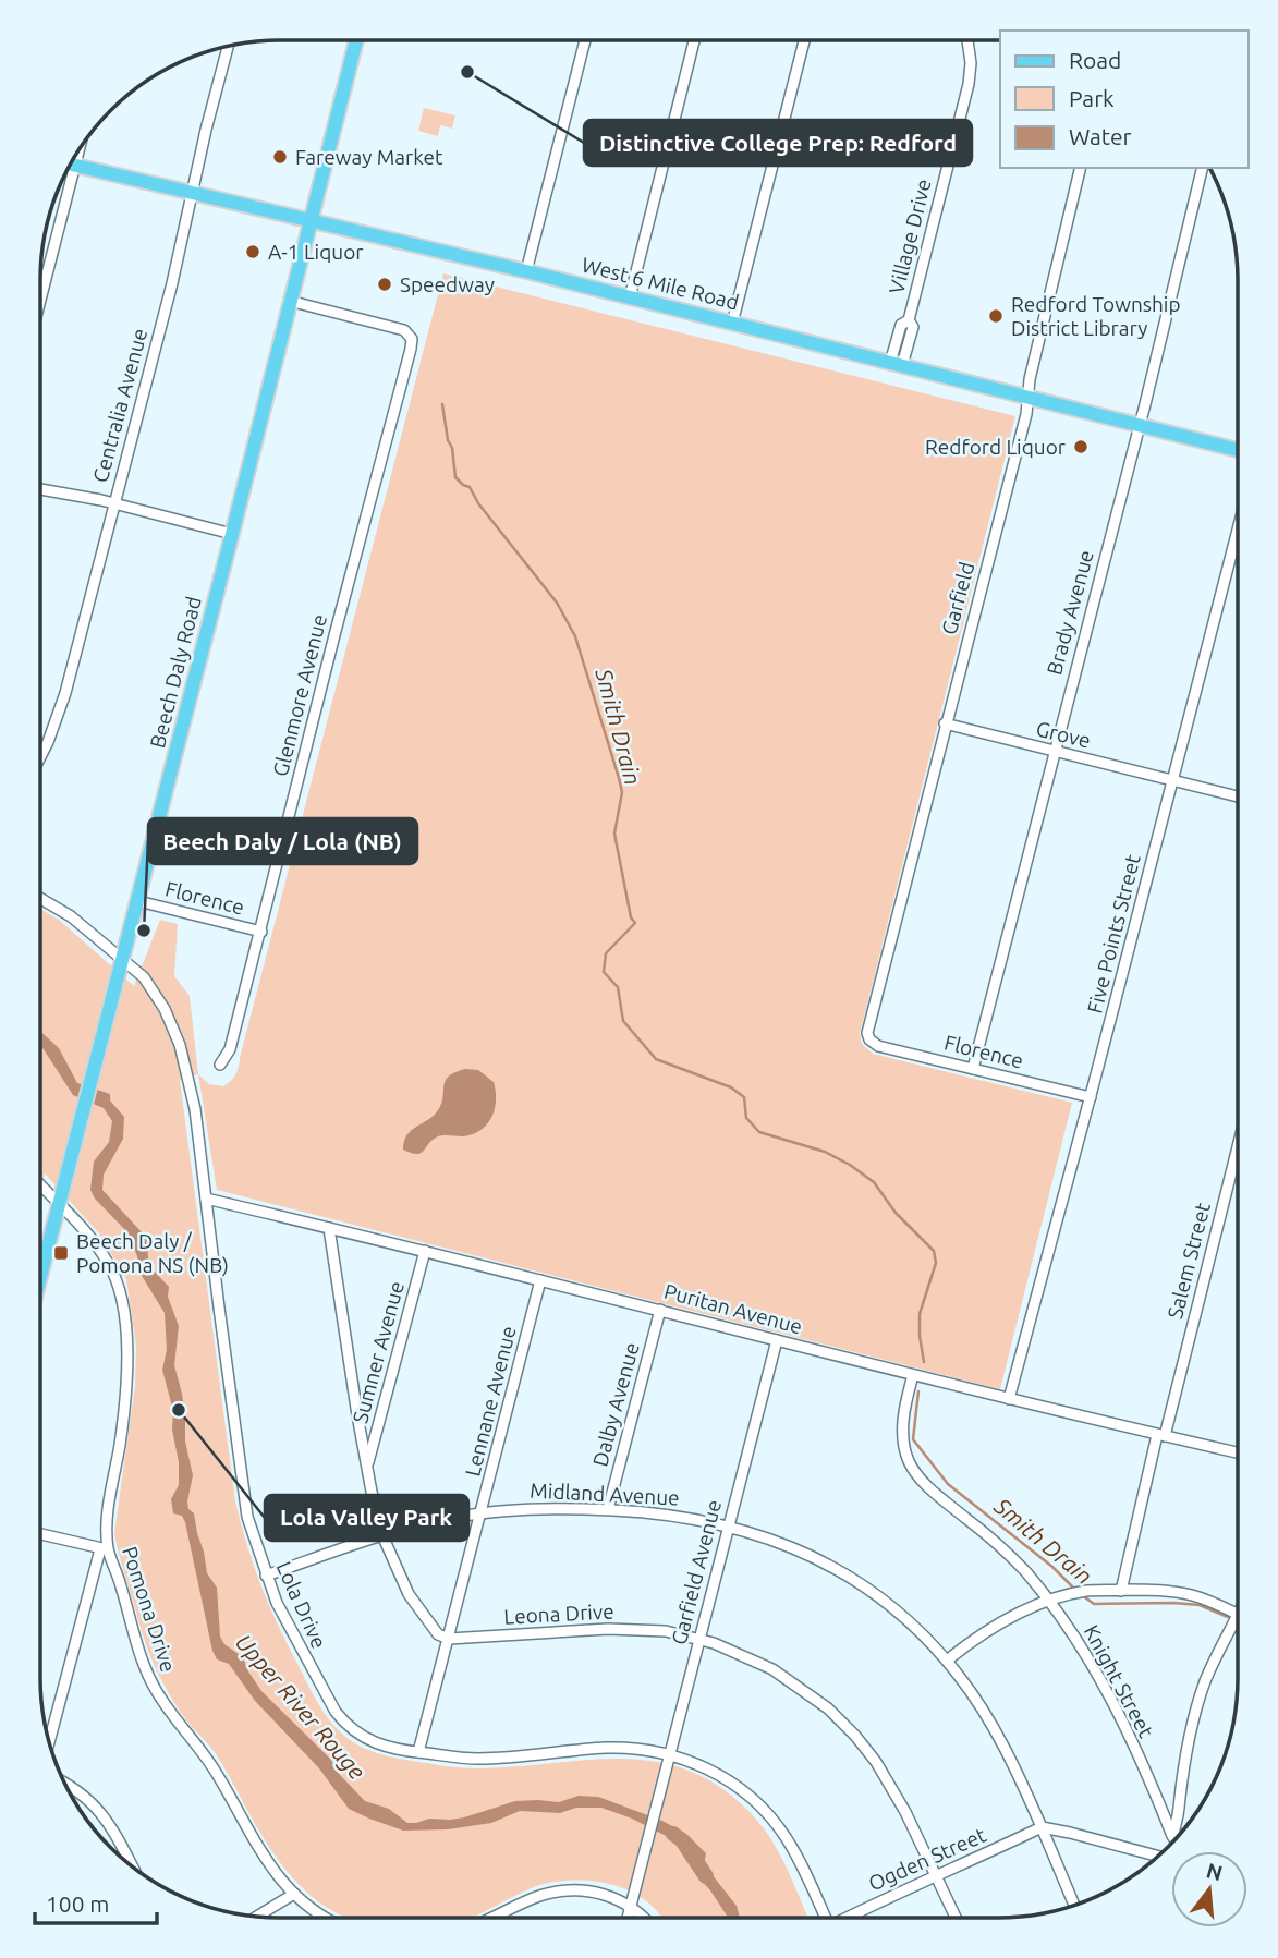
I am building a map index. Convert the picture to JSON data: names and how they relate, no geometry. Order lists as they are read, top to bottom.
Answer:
{
  "streets": {
    "main road": ["West 6 Mile Road", "Beech Daly Road"],
    "street": [
      "Village Drive",
      "Centralia Avenue",
      "Garfield",
      "Brady Avenue",
      "Glenmore Avenue",
      "Grove",
      "Florence",
      "Five Points Street",
      "Salem Street",
      "Puritan Avenue",
      "Sumner Avenue",
      "Lennane Avenue",
      "Dalby Avenue",
      "Midland Avenue",
      "Garfield Avenue",
      "Lola Drive",
      "Pomona Drive",
      "Leona Drive",
      "Knight Street",
      "Ogden Street"
    ]
  },
  "crossings": [
    ["Village Drive", "West 6 Mile Road"],
    ["West 6 Mile Road", "Centralia Avenue"],
    ["West 6 Mile Road", "Garfield"],
    ["West 6 Mile Road", "Brady Avenue"],
    ["West 6 Mile Road", "Beech Daly Road"],
    ["Garfield", "Grove"],
    ["Garfield", "Florence"],
    ["Brady Avenue", "Grove"],
    ["Brady Avenue", "Florence"],
    ["Beech Daly Road", "Glenmore Avenue"],
    ["Beech Daly Road", "Florence"],
    ["Beech Daly Road", "Lola Drive"],
    ["Beech Daly Road", "Pomona Drive"],
    ["Glenmore Avenue", "Florence"],
    ["Grove", "Five Points Street"],
    ["Florence", "Five Points Street"],
    ["Five Points Street", "Puritan Avenue"],
    ["Salem Street", "Puritan Avenue"],
    ["Puritan Avenue", "Sumner Avenue"],
    ["Puritan Avenue", "Lennane Avenue"],
    ["Puritan Avenue", "Dalby Avenue"],
    ["Puritan Avenue", "Garfield Avenue"],
    ["Puritan Avenue", "Lola Drive"],
    ["Puritan Avenue", "Knight Street"],
    ["Lennane Avenue", "Midland Avenue"],
    ["Lennane Avenue", "Lola Drive"],
    ["Lennane Avenue", "Leona Drive"],
    ["Dalby Avenue", "Midland Avenue"],
    ["Midland Avenue", "Garfield Avenue"],
    ["Midland Avenue", "Lola Drive"],
    ["Midland Avenue", "Ogden Street"],
    ["Garfield Avenue", "Lola Drive"],
    ["Garfield Avenue", "Leona Drive"],
    ["Leona Drive", "Ogden Street"]
  ],
  "water": ["Smith Drain", "Upper River Rouge"],
  "places": {
    "other": [
      "Distinctive College Prep: Redford",
      "Fareway Market",
      "A-1 Liquor",
      "Speedway",
      "Redford Township District Library",
      "Redford Liquor",
      "Beech Daly / Lola (NB)",
      "Lola Valley Park"
    ],
    "transit": ["Beech Daly / Pomona NS (NB)"]
  },
  "legend": ["Road", "Park", "Water"],
  "scale_bar": "100 m",
  "north": "top"
}
